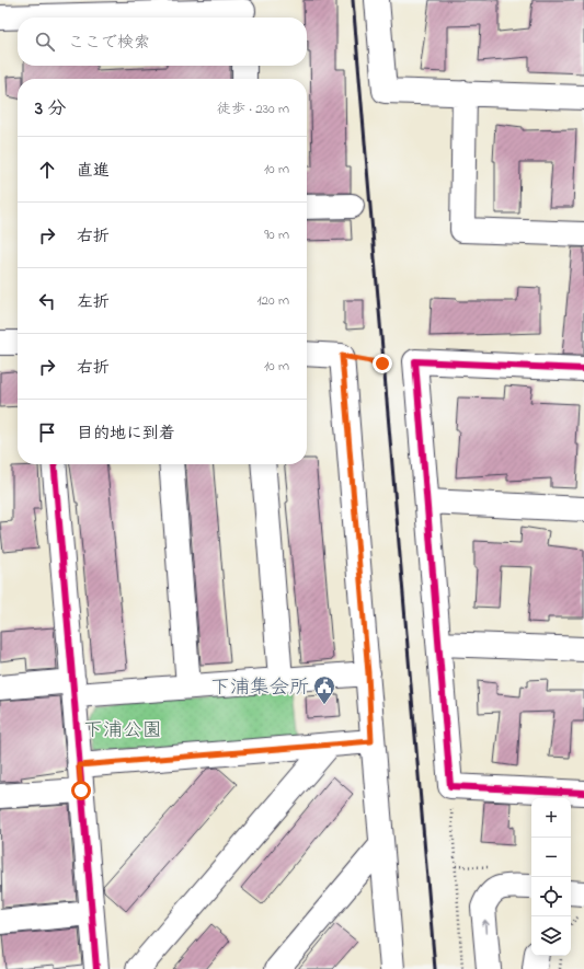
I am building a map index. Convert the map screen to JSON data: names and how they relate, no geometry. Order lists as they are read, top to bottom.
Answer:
{
  "parks": ["下浦公園"],
  "places": {
    "public building": ["下浦集会所"]
  },
  "page": {
    "search": "ここで検索",
    "heading": ["3 分", "徒歩 · 230 m"],
    "list": [
      ["直進", "10 m"],
      ["右折", "90 m"],
      ["左折", "120 m"],
      ["右折", "10 m"],
      "目的地に到着"
    ],
    "map_buttons": ["+", "−"]
  }
}
